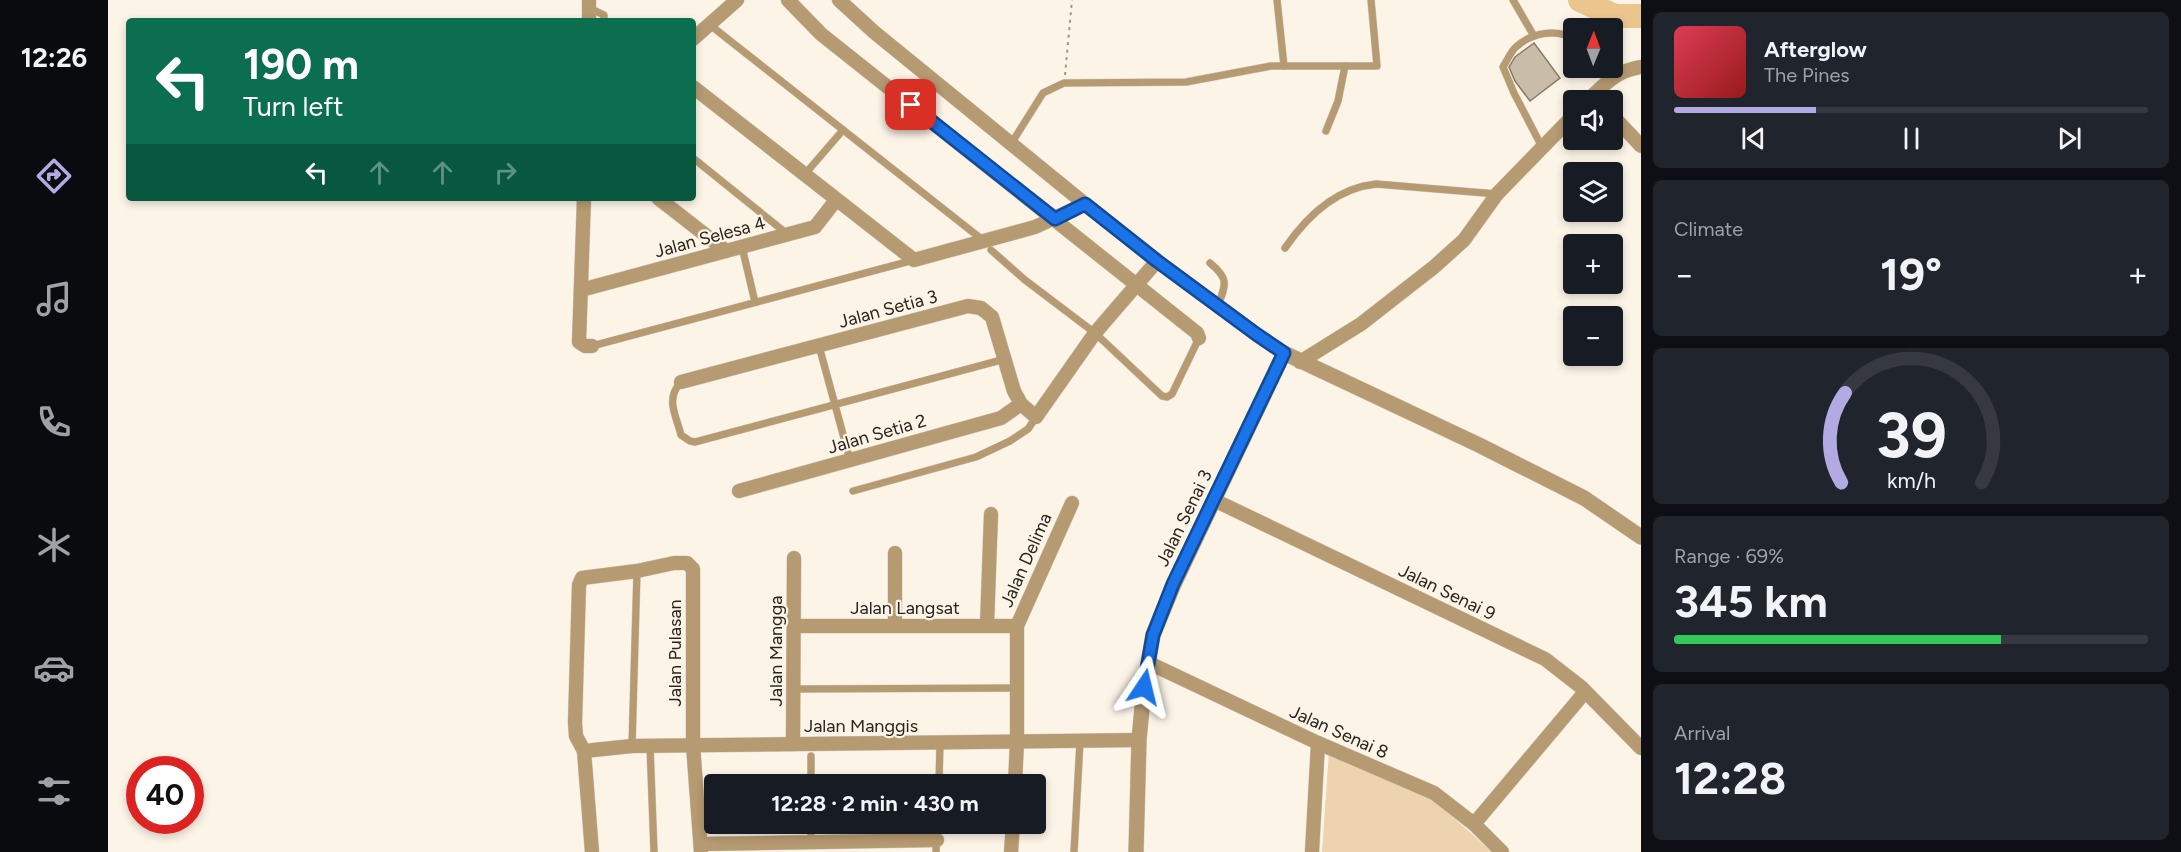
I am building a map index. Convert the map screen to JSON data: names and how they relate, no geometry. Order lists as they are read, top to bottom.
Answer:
{
  "streets": {
    "street": [
      "Jalan Selesa 4",
      "Jalan Setia 3",
      "Jalan Setia 2",
      "Jalan Senai 3",
      "Jalan Delima",
      "Jalan Senai 9",
      "Jalan Langsat",
      "Jalan Mangga",
      "Jalan Pulasan",
      "Jalan Manggis",
      "Jalan Senai 8"
    ]
  },
  "crossings": [
    ["Jalan Setia 3", "Jalan Setia 2"],
    ["Jalan Senai 3", "Jalan Senai 9"],
    ["Jalan Senai 3", "Jalan Manggis"],
    ["Jalan Senai 3", "Jalan Senai 8"],
    ["Jalan Delima", "Jalan Langsat"],
    ["Jalan Delima", "Jalan Manggis"],
    ["Jalan Langsat", "Jalan Mangga"],
    ["Jalan Mangga", "Jalan Manggis"],
    ["Jalan Pulasan", "Jalan Manggis"]
  ],
  "north": "top",
  "page": {
    "tabs": "12:26",
    "map_buttons": ["+", "−"],
    "turn": ["190 m", "Turn left"],
    "song": ["Afterglow", "The Pines"],
    "tile": [
      "Climate",
      ["Range · 69%", "345 km"],
      ["Arrival", "12:28"]
    ],
    "heat": ["−", "19°", "+"],
    "limit": "40",
    "trip": "12:28 · 2 min · 430 m",
    "gauge": ["39", "km/h"]
  }
}
